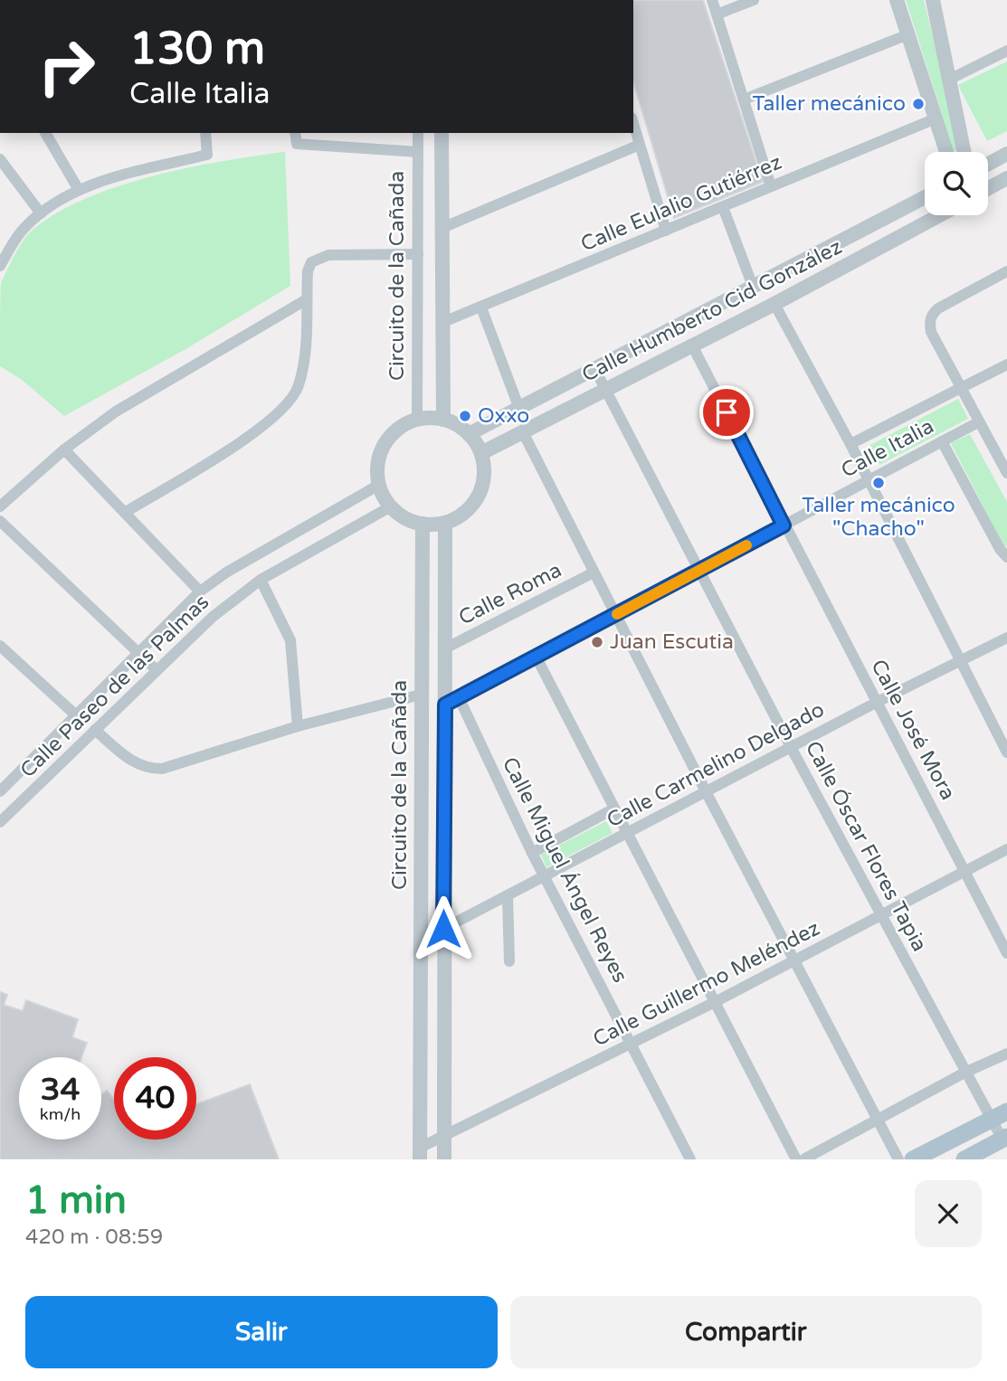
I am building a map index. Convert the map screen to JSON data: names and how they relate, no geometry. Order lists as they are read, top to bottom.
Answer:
{
  "streets": {
    "street": [
      "Calle Eulalio Gutiérrez",
      "Circuito de la Cañada",
      "Calle Humberto Cid González",
      "Calle Italia",
      "Calle Roma",
      "Calle Paseo de las Palmas",
      "Calle José Mora",
      "Calle Carmelino Delgado",
      "Calle Óscar Flores Tapia",
      "Calle Miguel Ángel Reyes",
      "Calle Guillermo Meléndez"
    ]
  },
  "crossings": [
    ["Circuito de la Cañada", "Calle Humberto Cid González"],
    ["Circuito de la Cañada", "Calle Paseo de las Palmas"],
    ["Circuito de la Cañada", "Calle Guillermo Meléndez"],
    ["Calle Humberto Cid González", "Calle Paseo de las Palmas"],
    ["Calle Humberto Cid González", "Calle José Mora"],
    ["Calle Humberto Cid González", "Calle Óscar Flores Tapia"],
    ["Calle Italia", "Calle José Mora"],
    ["Calle Italia", "Calle Óscar Flores Tapia"],
    ["Calle Italia", "Calle Miguel Ángel Reyes"],
    ["Calle José Mora", "Calle Carmelino Delgado"],
    ["Calle José Mora", "Calle Guillermo Meléndez"],
    ["Calle Carmelino Delgado", "Calle Óscar Flores Tapia"],
    ["Calle Carmelino Delgado", "Calle Miguel Ángel Reyes"],
    ["Calle Óscar Flores Tapia", "Calle Guillermo Meléndez"],
    ["Calle Miguel Ángel Reyes", "Calle Guillermo Meléndez"]
  ],
  "places": [
    "Taller mecánico",
    "Oxxo",
    "Taller mecánico \"Chacho\"",
    "Juan Escutia"
  ],
  "page": {
    "turn": ["130 m", "Calle Italia"],
    "speed": "34 km/h",
    "limit": "40",
    "heading": ["1 min", "420 m · 08:59"],
    "buttons": ["Salir", "Compartir"]
  }
}
